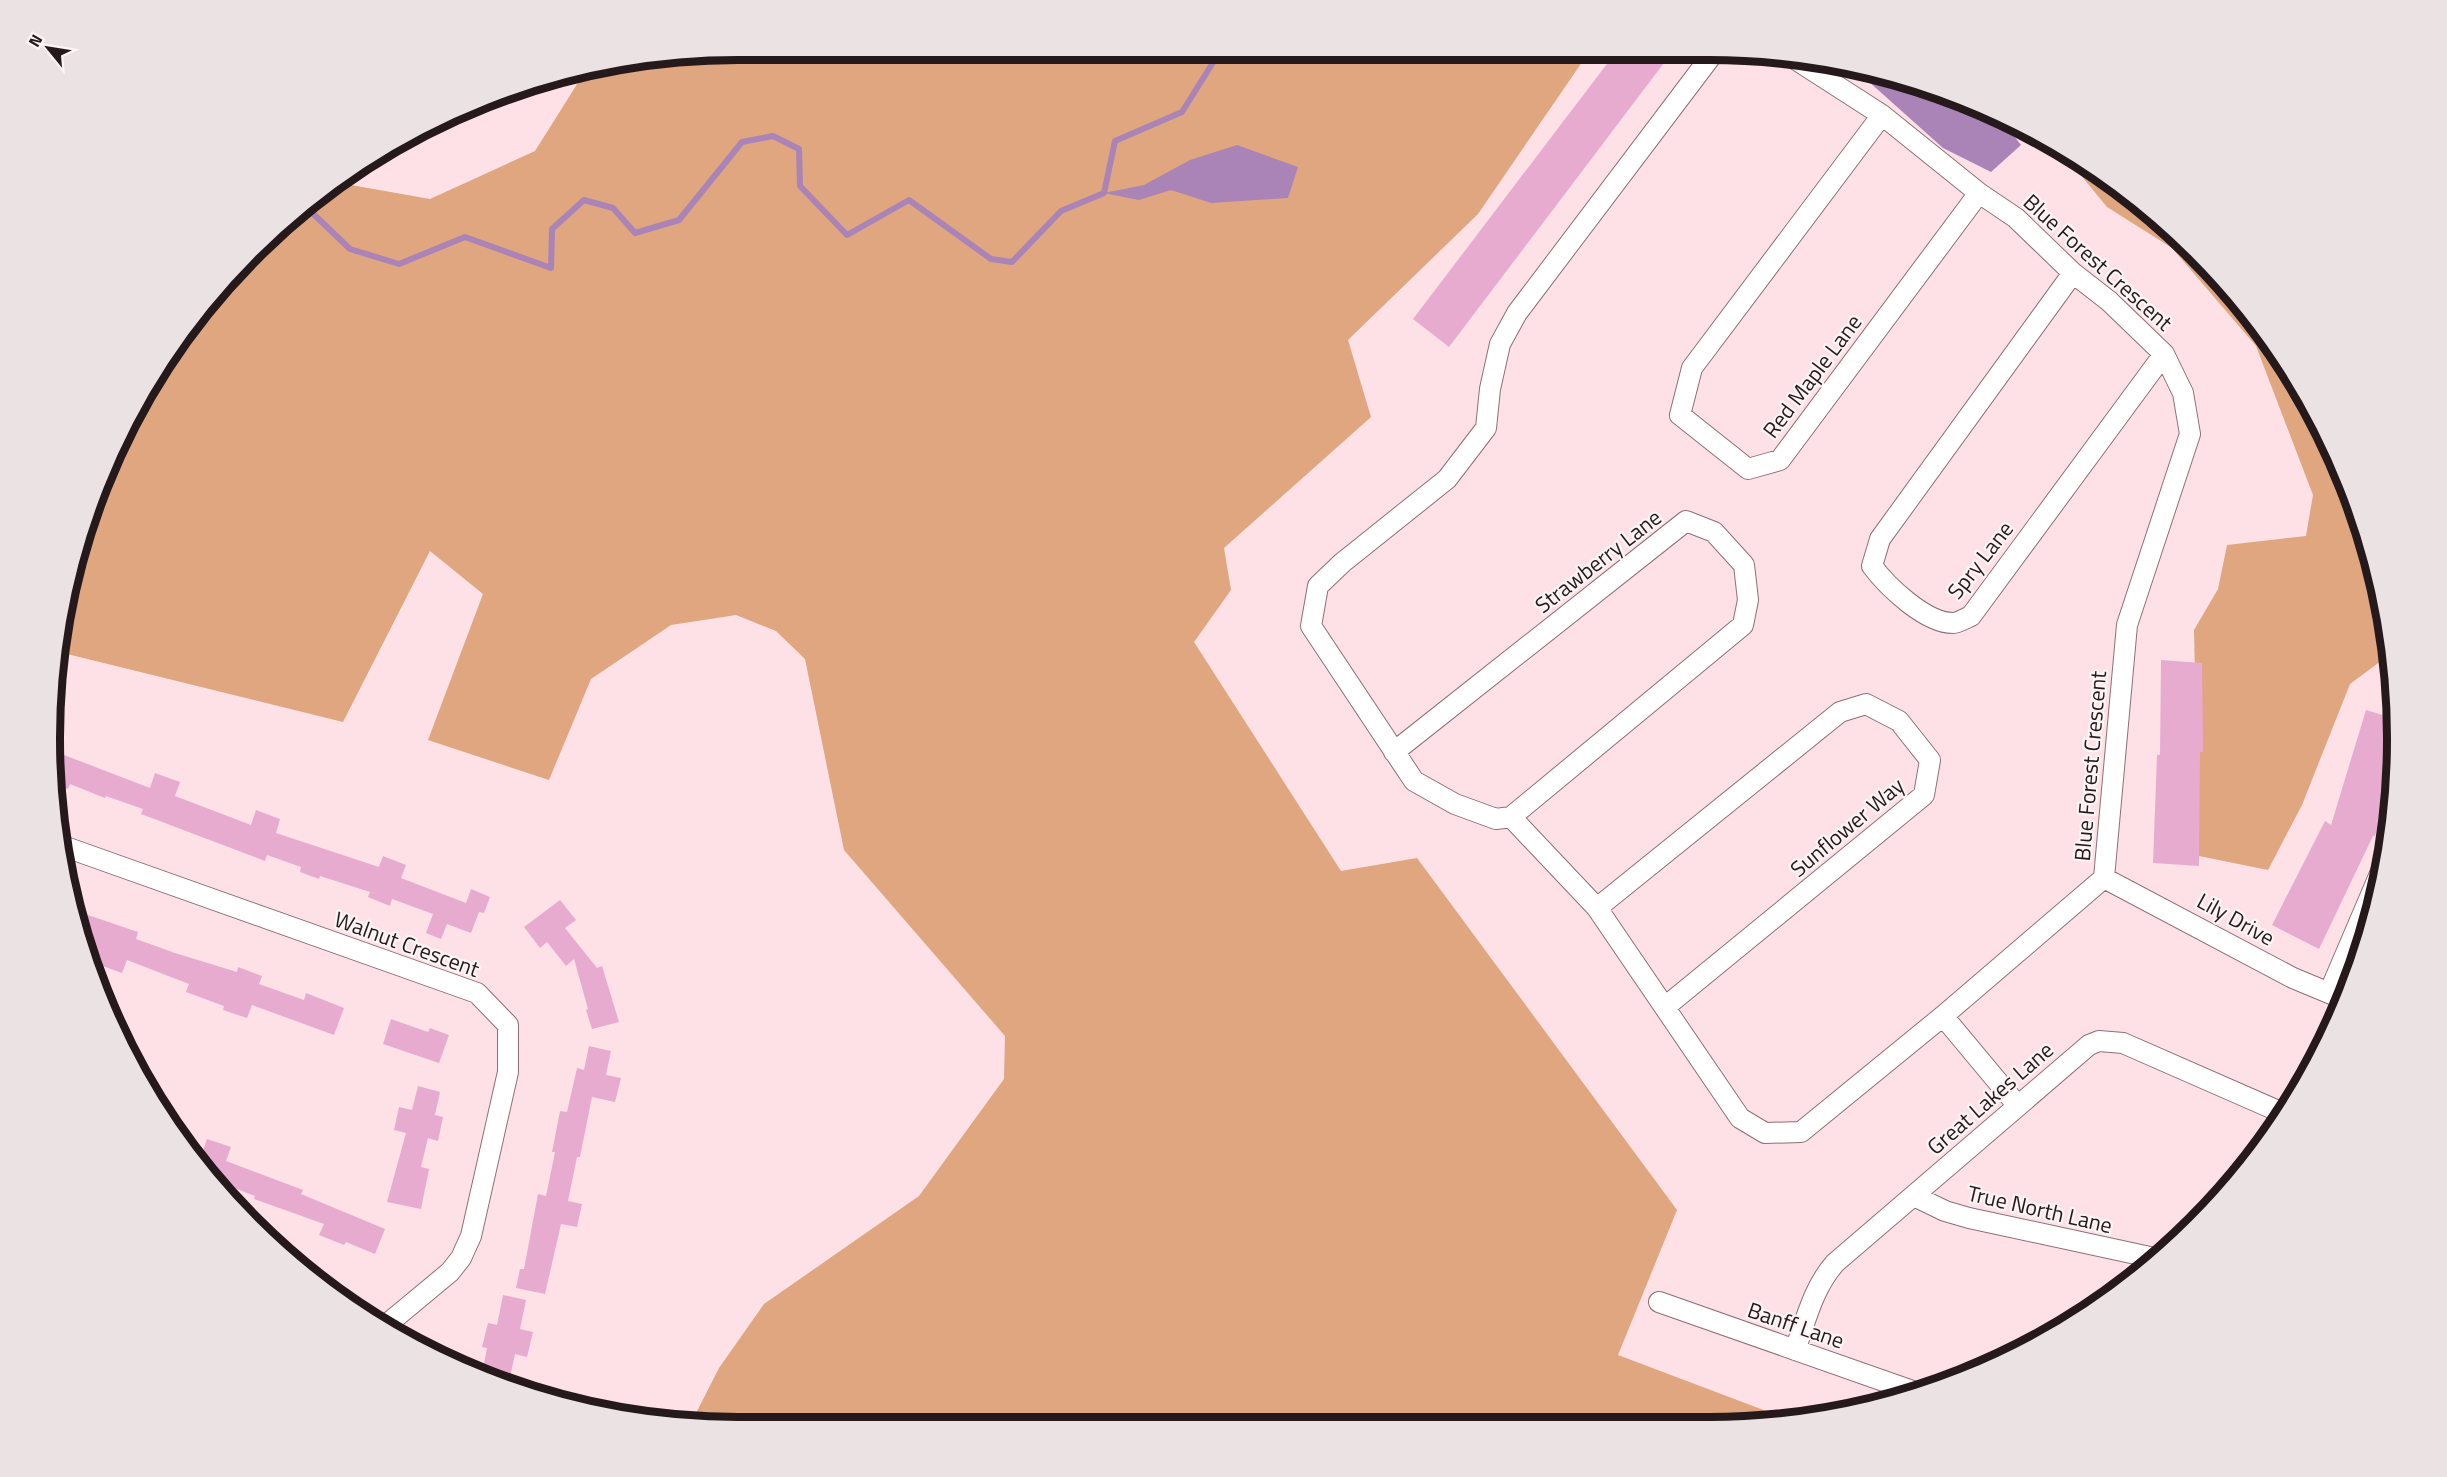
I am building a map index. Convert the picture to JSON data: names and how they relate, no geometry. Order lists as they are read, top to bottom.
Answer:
{
  "streets": {
    "street": [
      "Blue Forest Crescent",
      "Red Maple Lane",
      "Spry Lane",
      "Strawberry Lane",
      "Sunflower Way",
      "Lily Drive",
      "Walnut Crescent",
      "Great Lakes Lane",
      "True North Lane",
      "Banff Lane"
    ]
  },
  "crossings": [
    ["Blue Forest Crescent", "Red Maple Lane"],
    ["Blue Forest Crescent", "Spry Lane"],
    ["Blue Forest Crescent", "Lily Drive"],
    ["Great Lakes Lane", "True North Lane"],
    ["Great Lakes Lane", "Banff Lane"]
  ],
  "north": "top left"
}
